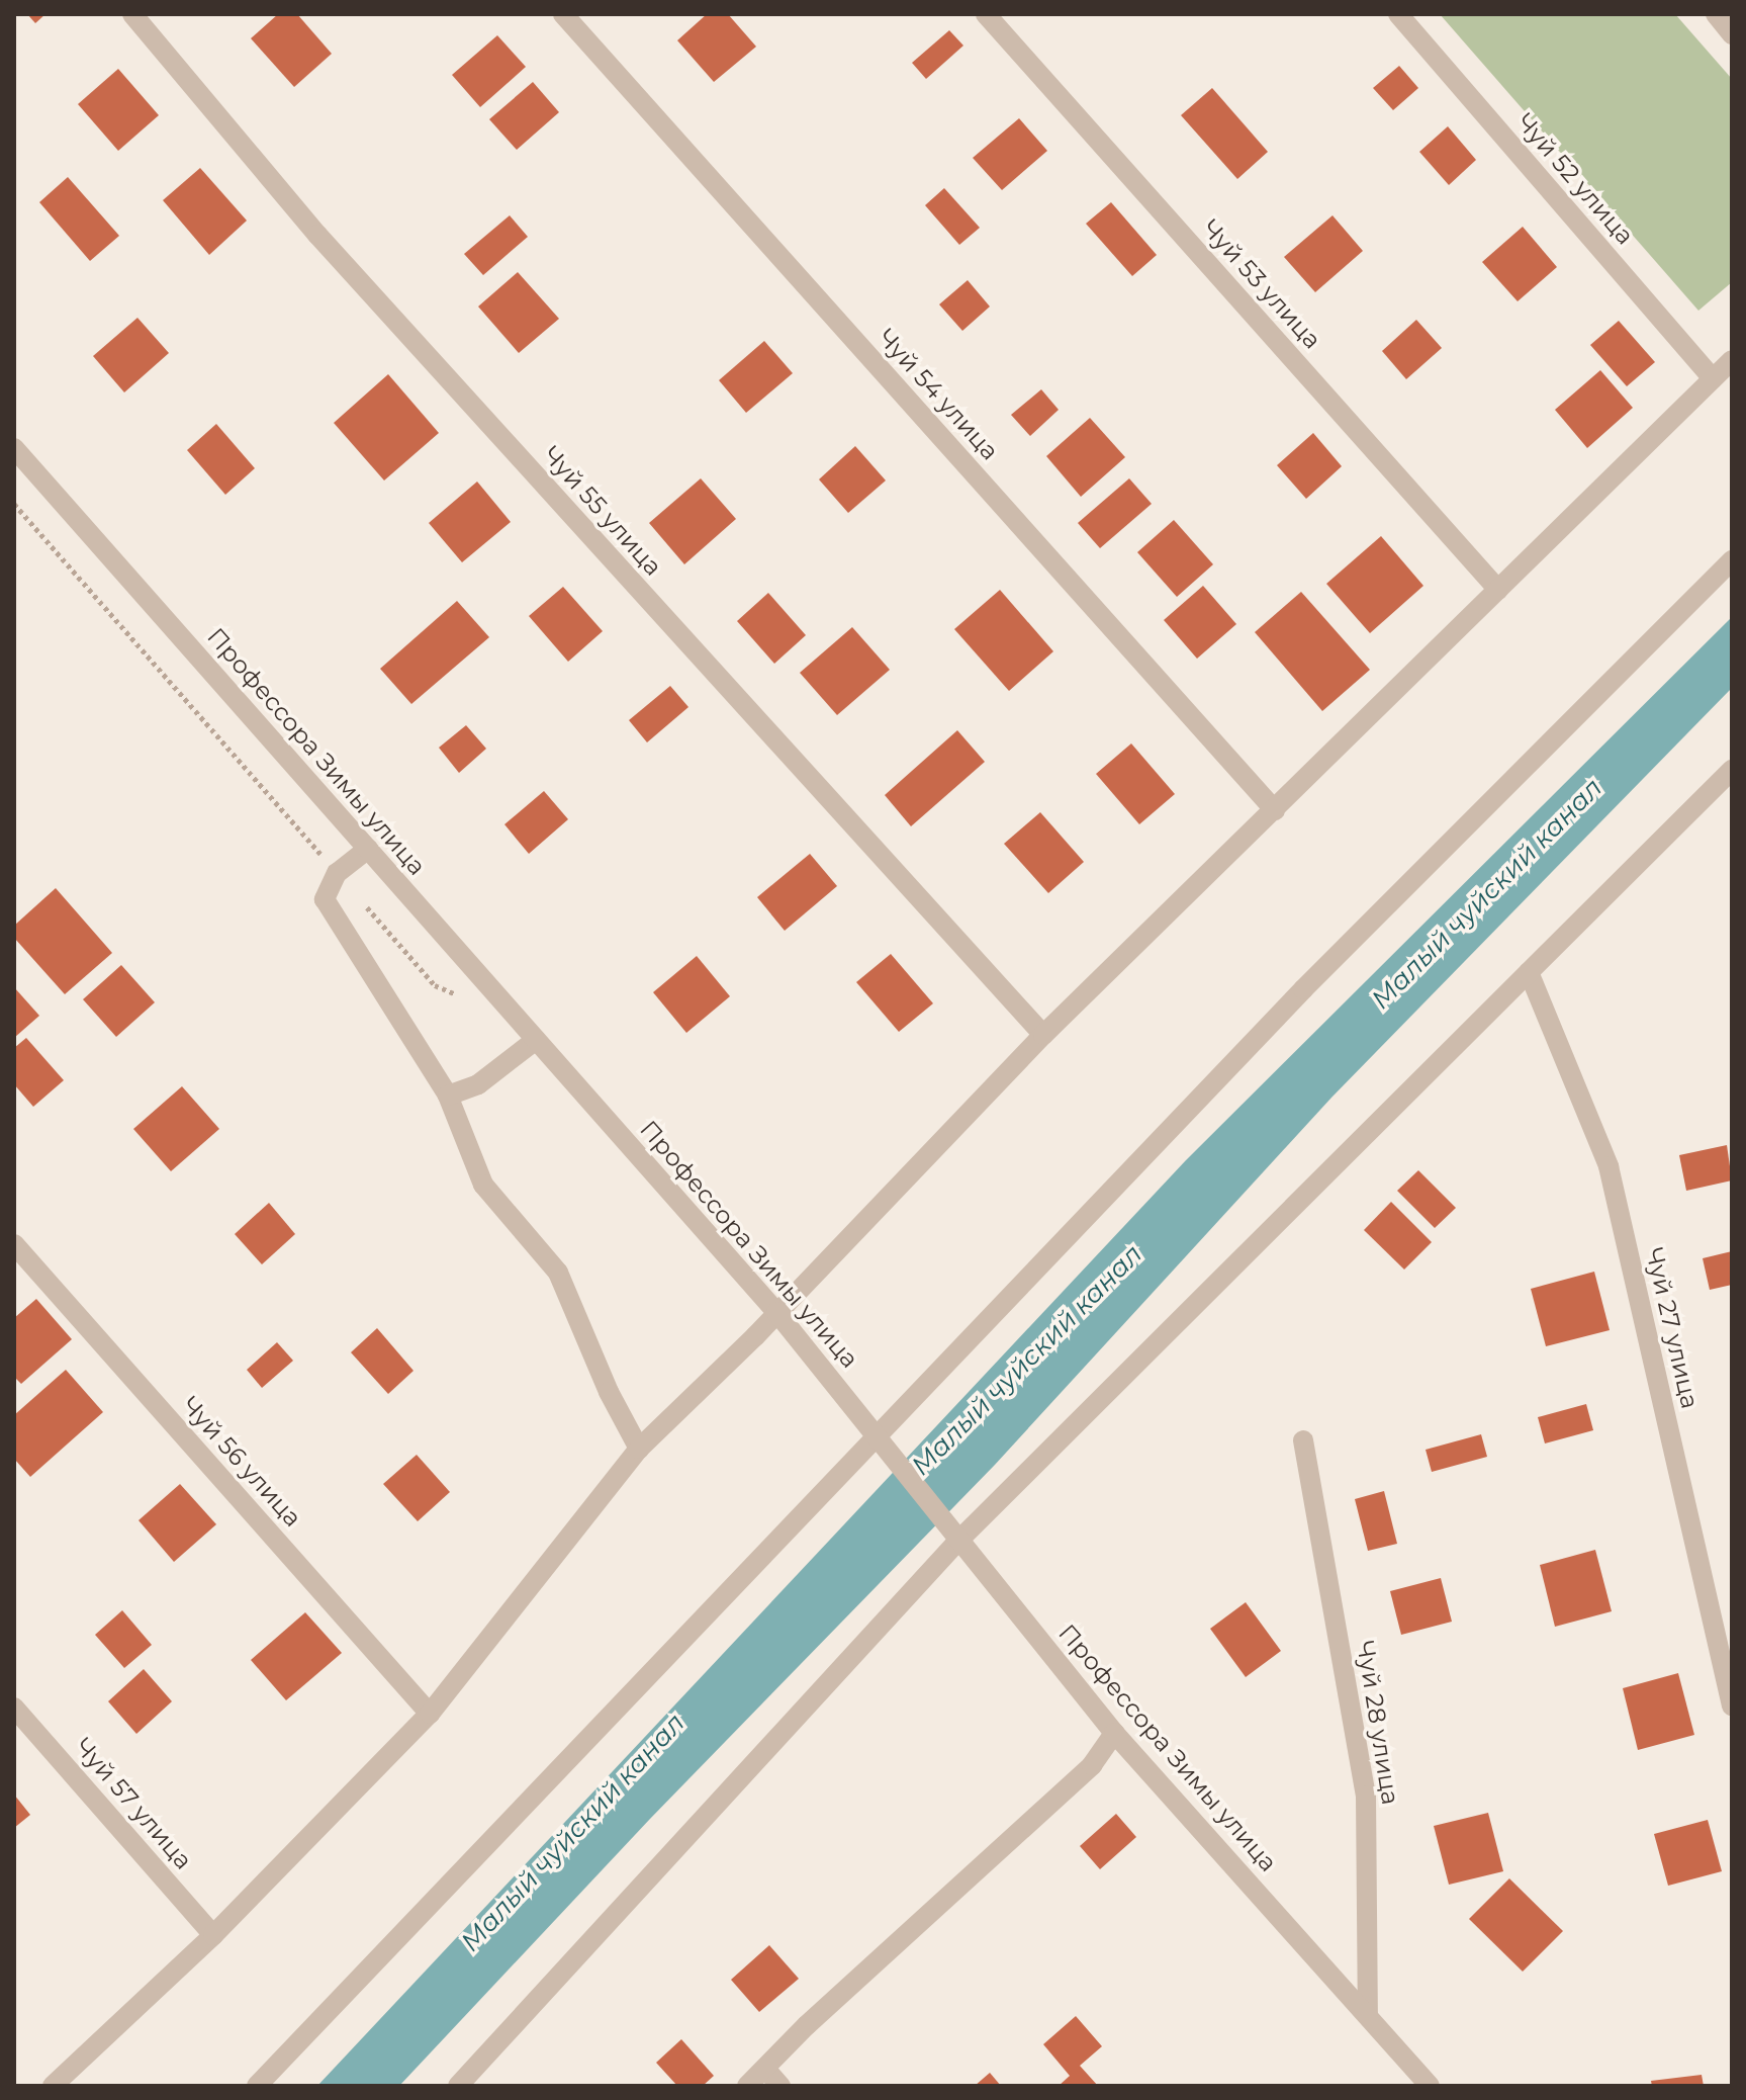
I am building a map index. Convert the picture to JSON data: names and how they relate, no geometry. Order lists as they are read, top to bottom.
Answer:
{
  "streets": {
    "street": [
      "Чуй 52 улица",
      "Чуй 53 улица",
      "Чуй 54 улица",
      "Чуй 55 улица",
      "Профессора Зимы улица",
      "Чуй 27 улица",
      "Чуй 56 улица",
      "Чуй 28 улица",
      "Чуй 57 улица"
    ]
  },
  "crossings": [
    ["Профессора Зимы улица", "Чуй 28 улица"]
  ],
  "water": ["Малый чуйский канал"]
}
